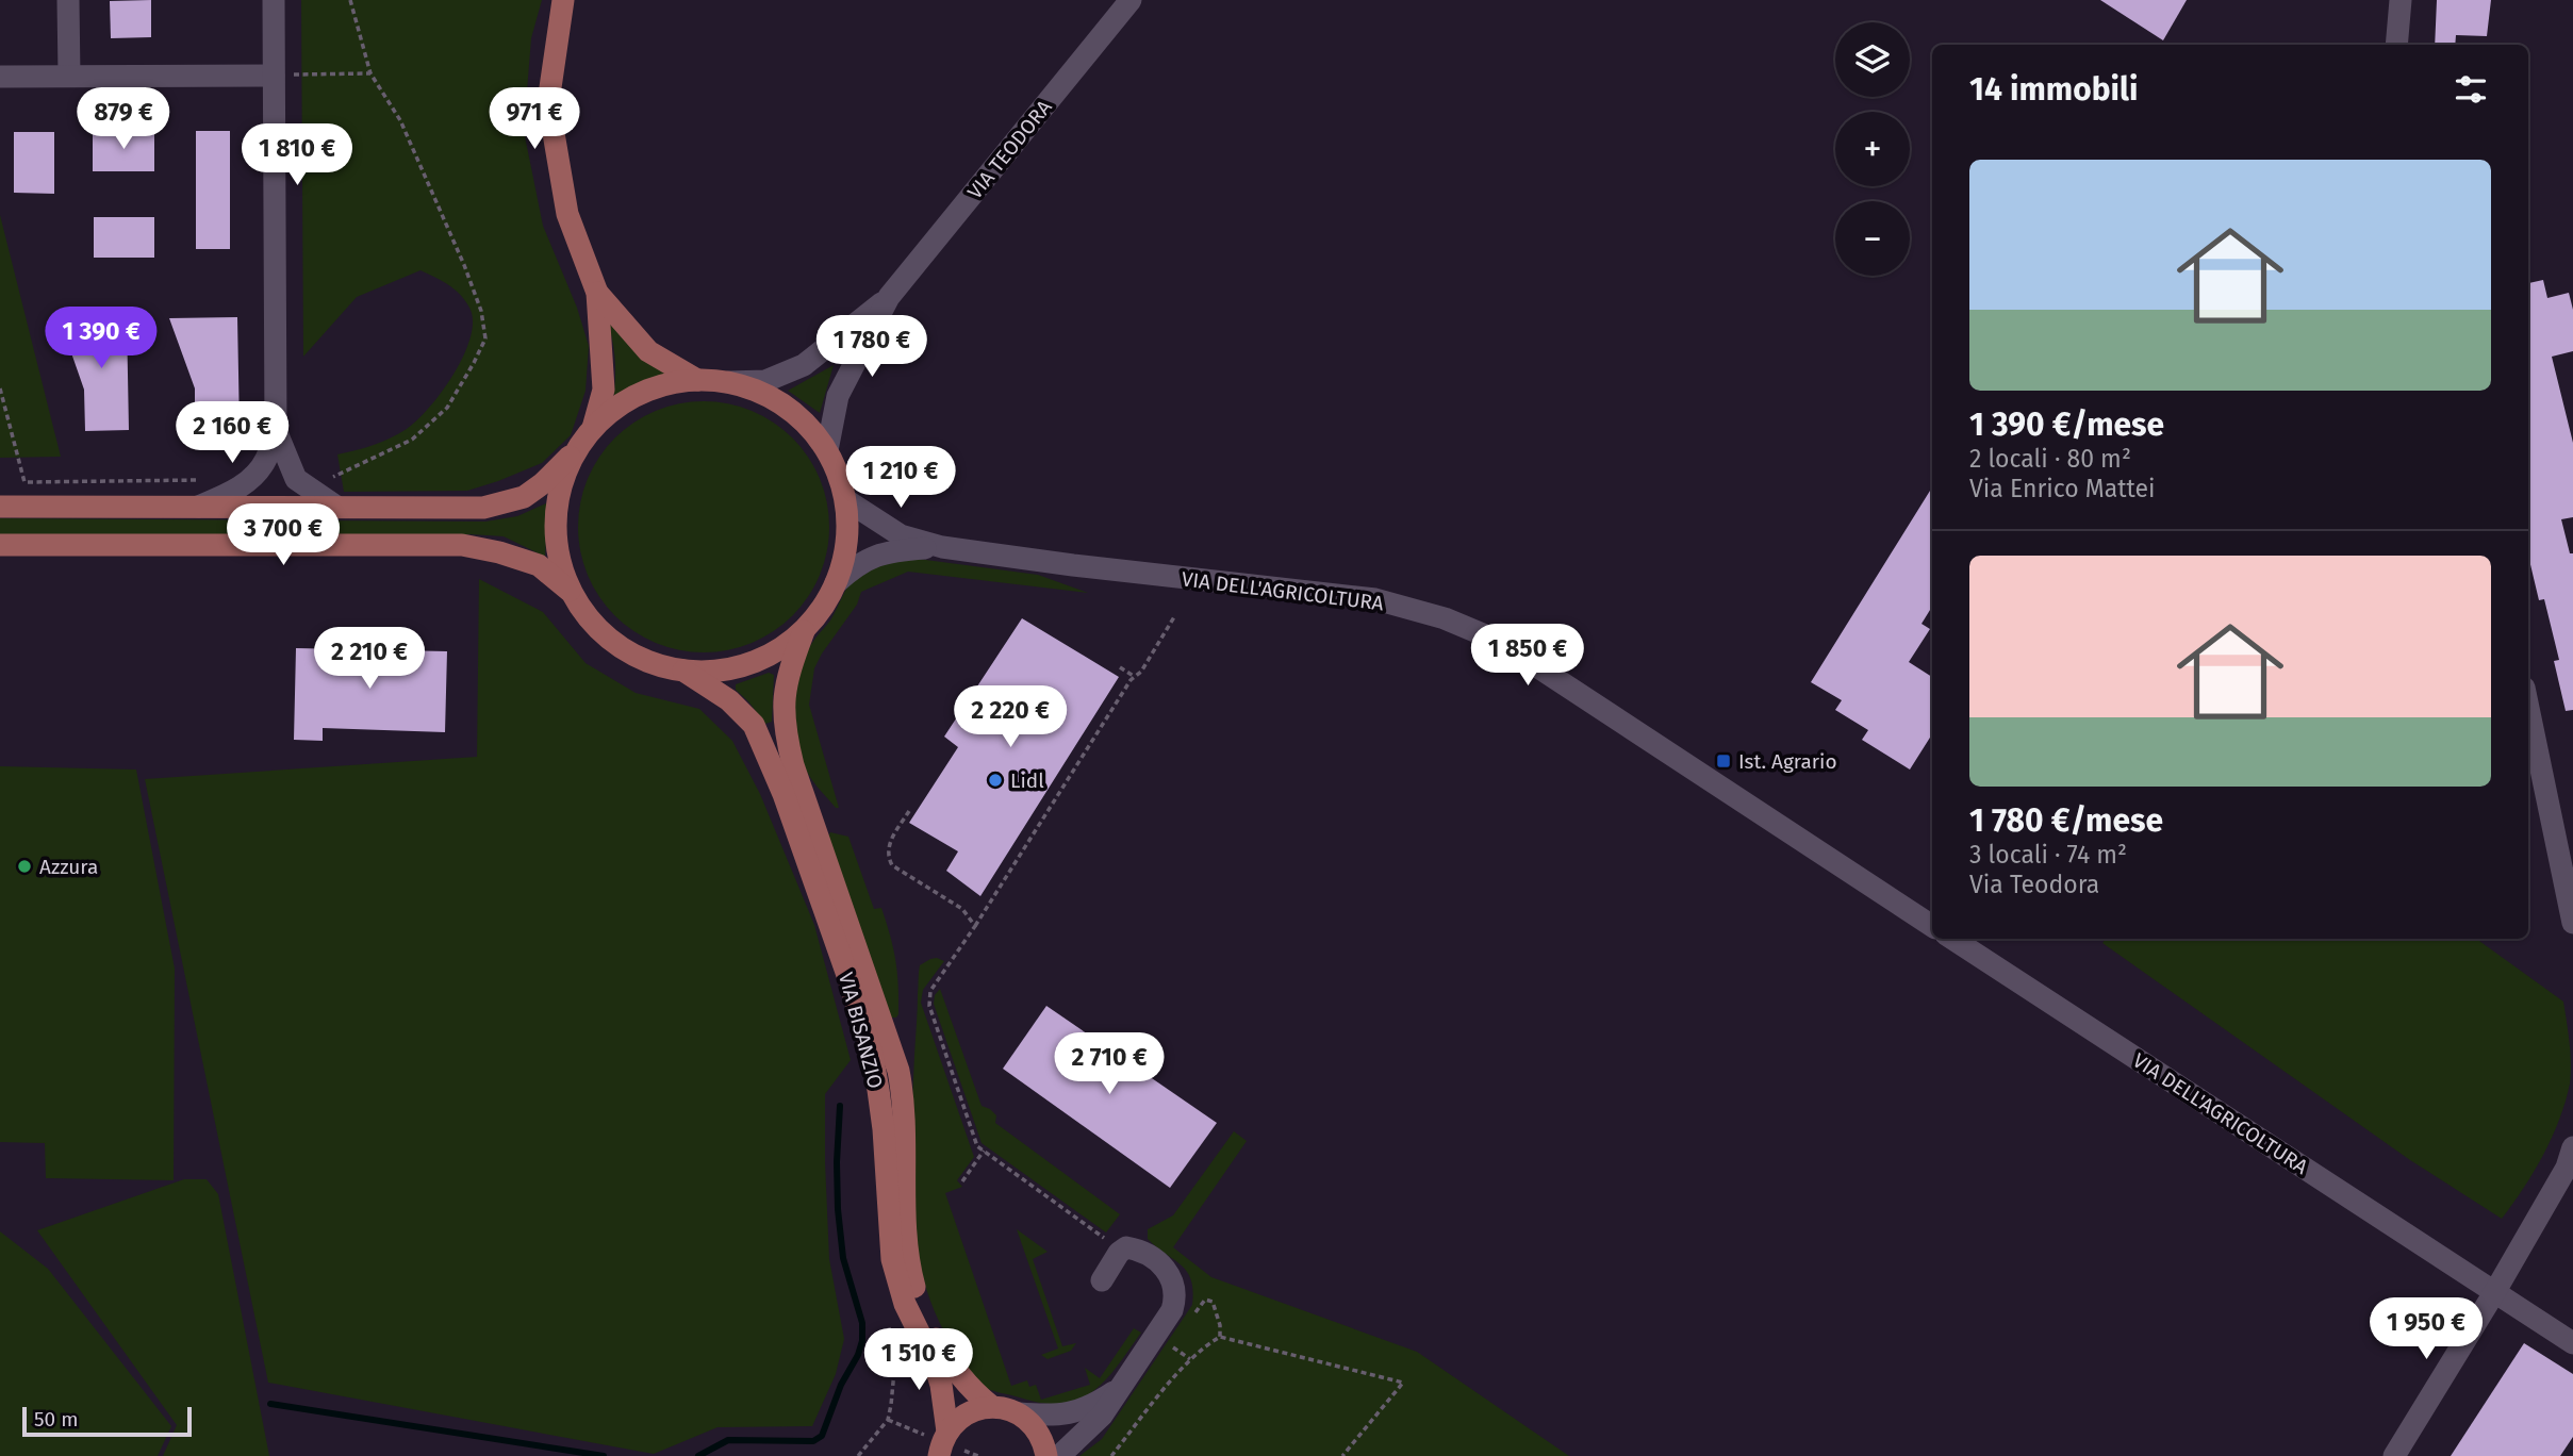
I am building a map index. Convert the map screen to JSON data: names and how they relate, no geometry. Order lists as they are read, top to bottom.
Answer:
{
  "streets": {
    "main road": ["VIA BISANZIO"],
    "street": ["VIA TEODORA", "VIA DELL'AGRICOLTURA"]
  },
  "places": {
    "transit": ["Ist. Agrario"],
    "other": ["Lidl", "Azzura"]
  },
  "scale_bar": "50 m",
  "page": {
    "map_buttons": ["+", "−"],
    "heading": "14 immobili",
    "price": [
      "879 €",
      "971 €",
      "1 810 €",
      "1 390 €",
      "1 780 €",
      "2 160 €",
      "1 210 €",
      "3 700 €",
      "1 850 €",
      "2 210 €",
      "2 220 €",
      "2 710 €",
      "1 950 €",
      "1 510 €"
    ],
    "list": [
      {
        "name": "1 390 €/mese",
        "note": "2 locali · 80 m² · Via Enrico Mattei"
      },
      {
        "name": "1 780 €/mese",
        "note": "3 locali · 74 m² · Via Teodora"
      }
    ],
    "scale": "50 m"
  }
}
